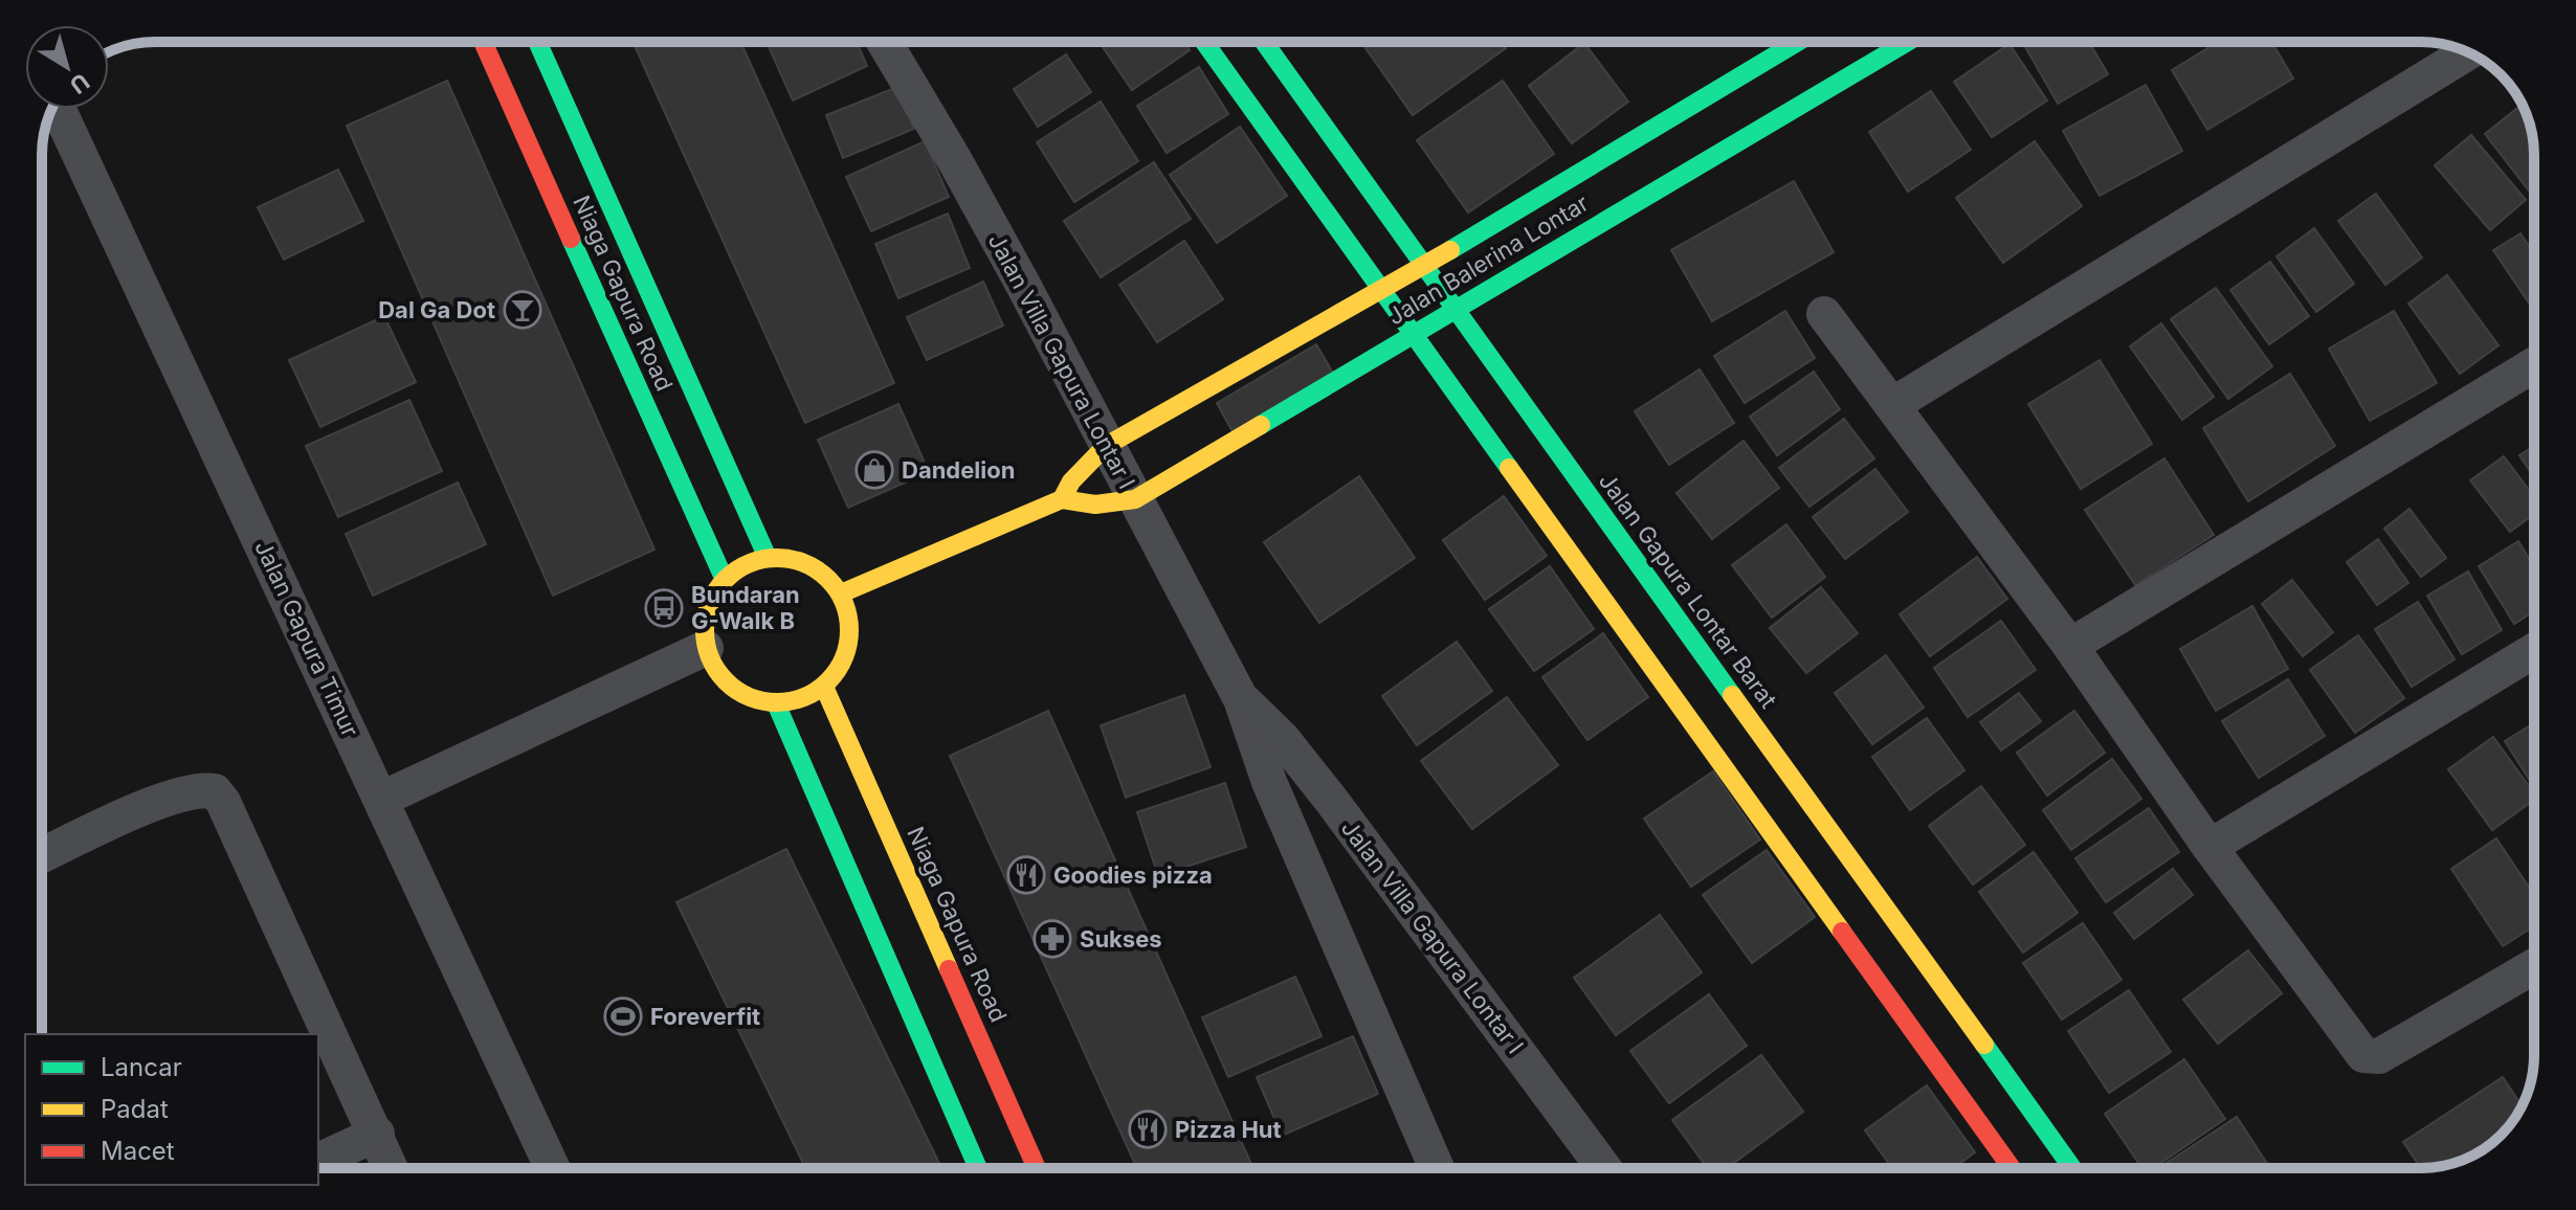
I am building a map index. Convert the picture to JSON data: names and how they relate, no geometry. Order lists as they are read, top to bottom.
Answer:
{
  "streets": {
    "street": [
      "Jalan Balerina Lontar",
      "Niaga Gapura Road",
      "Jalan Villa Gapura Lontar I",
      "Jalan Gapura Lontar Barat",
      "Jalan Gapura Timur"
    ]
  },
  "crossings": [
    ["Jalan Balerina Lontar", "Niaga Gapura Road"],
    ["Jalan Balerina Lontar", "Jalan Villa Gapura Lontar I"],
    ["Jalan Balerina Lontar", "Jalan Gapura Lontar Barat"]
  ],
  "places": {
    "bar": ["Dal Ga Dot"],
    "shop": ["Dandelion"],
    "bus stop": ["Bundaran G-Walk B"],
    "restaurant": ["Goodies pizza", "Pizza Hut"],
    "pharmacy": ["Sukses"],
    "sports": ["Foreverfit"]
  },
  "legend": ["Lancar", "Padat", "Macet"],
  "north": "bottom right"
}
